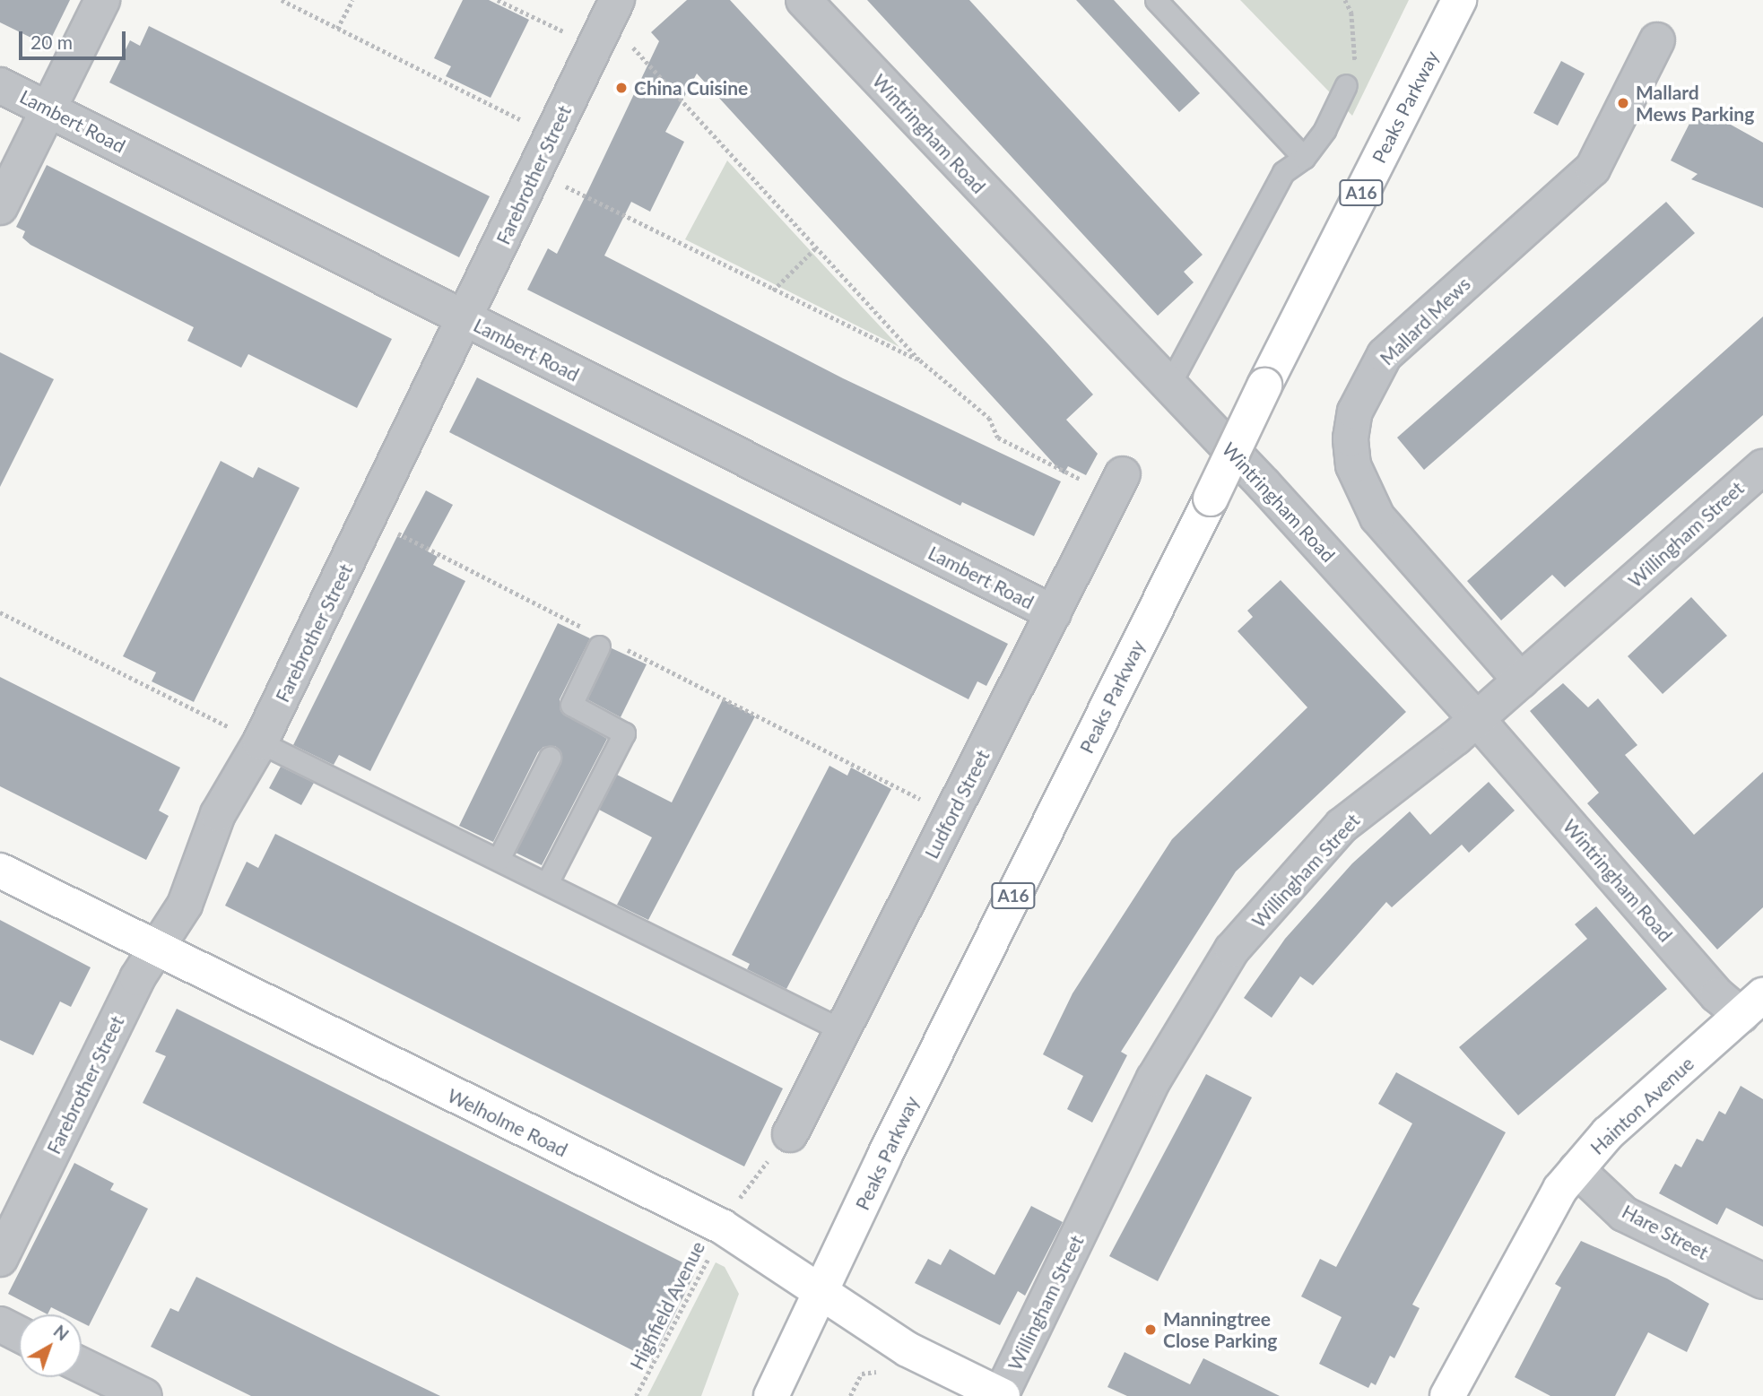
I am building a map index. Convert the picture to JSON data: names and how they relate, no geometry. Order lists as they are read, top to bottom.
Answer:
{
  "streets": {
    "main road": [
      "Peaks Parkway",
      "A16",
      "Hainton Avenue",
      "Welholme Road"
    ],
    "street": [
      "Lambert Road",
      "Wintringham Road",
      "Farebrother Street",
      "Mallard Mews",
      "Willingham Street",
      "Ludford Street",
      "Hare Street"
    ],
    "path": ["Highfield Avenue"]
  },
  "crossings": [
    ["Peaks Parkway", "Welholme Road"],
    ["Lambert Road", "Farebrother Street"],
    ["Lambert Road", "Ludford Street"],
    ["Wintringham Road", "Willingham Street"],
    ["Wintringham Road", "Hainton Avenue"],
    ["Farebrother Street", "Welholme Road"],
    ["Mallard Mews", "Willingham Street"],
    ["Willingham Street", "Welholme Road"],
    ["Ludford Street", "Highfield Avenue"],
    ["Hainton Avenue", "Hare Street"],
    ["Welholme Road", "Highfield Avenue"]
  ],
  "places": ["China Cuisine", "Mallard Mews Parking", "Manningtree Close Parking"],
  "scale_bar": "20 m",
  "north": "top right"
}
